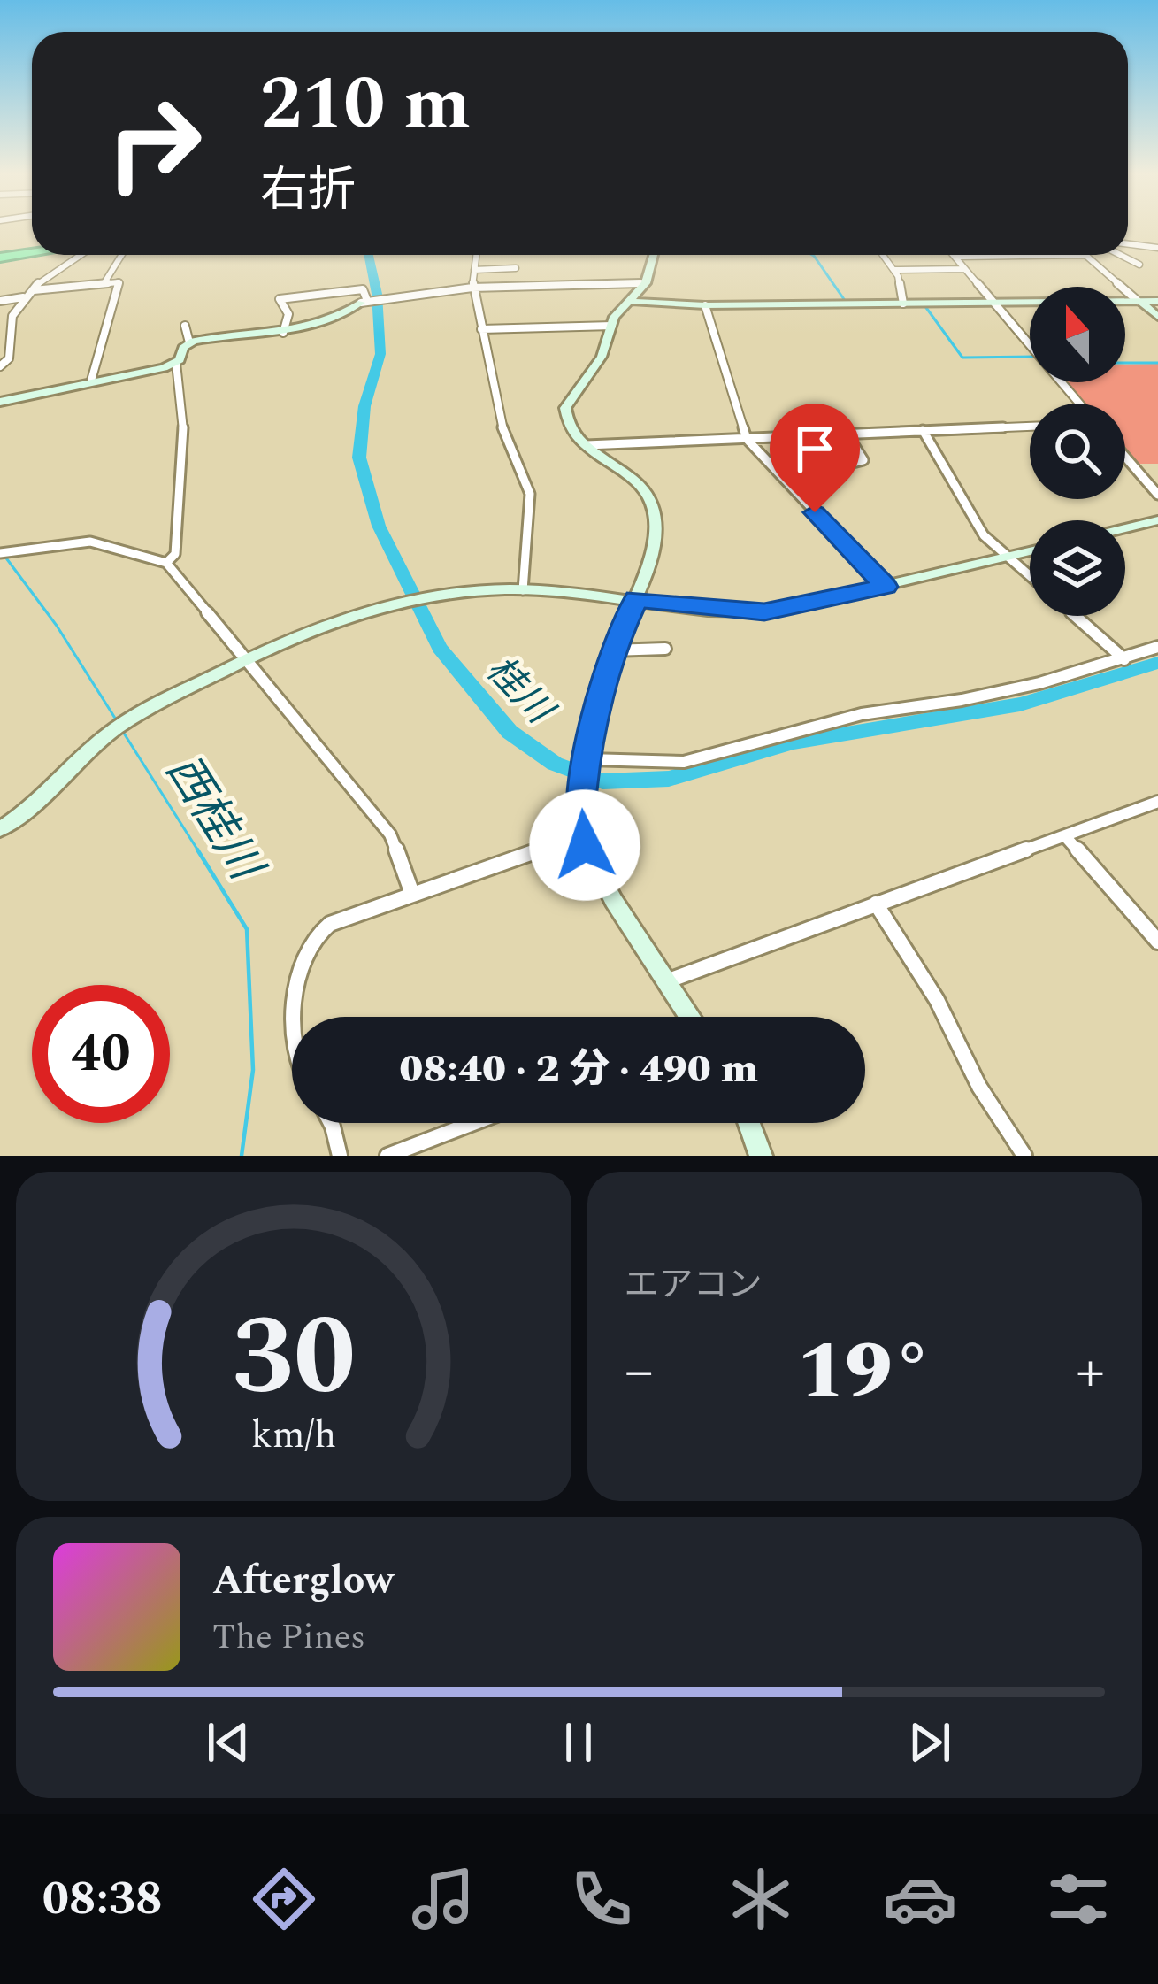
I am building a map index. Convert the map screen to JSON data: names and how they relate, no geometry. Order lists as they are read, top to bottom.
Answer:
{
  "water": ["桂川", "西桂川"],
  "north": "top",
  "page": {
    "turn": ["210 m", "右折"],
    "limit": "40",
    "trip": "08:40 · 2 分 · 490 m",
    "tile": "エアコン",
    "heat": ["−", "19°", "+"],
    "song": ["Afterglow", "The Pines"],
    "tabs": "08:38",
    "gauge": ["30", "km/h"]
  }
}
